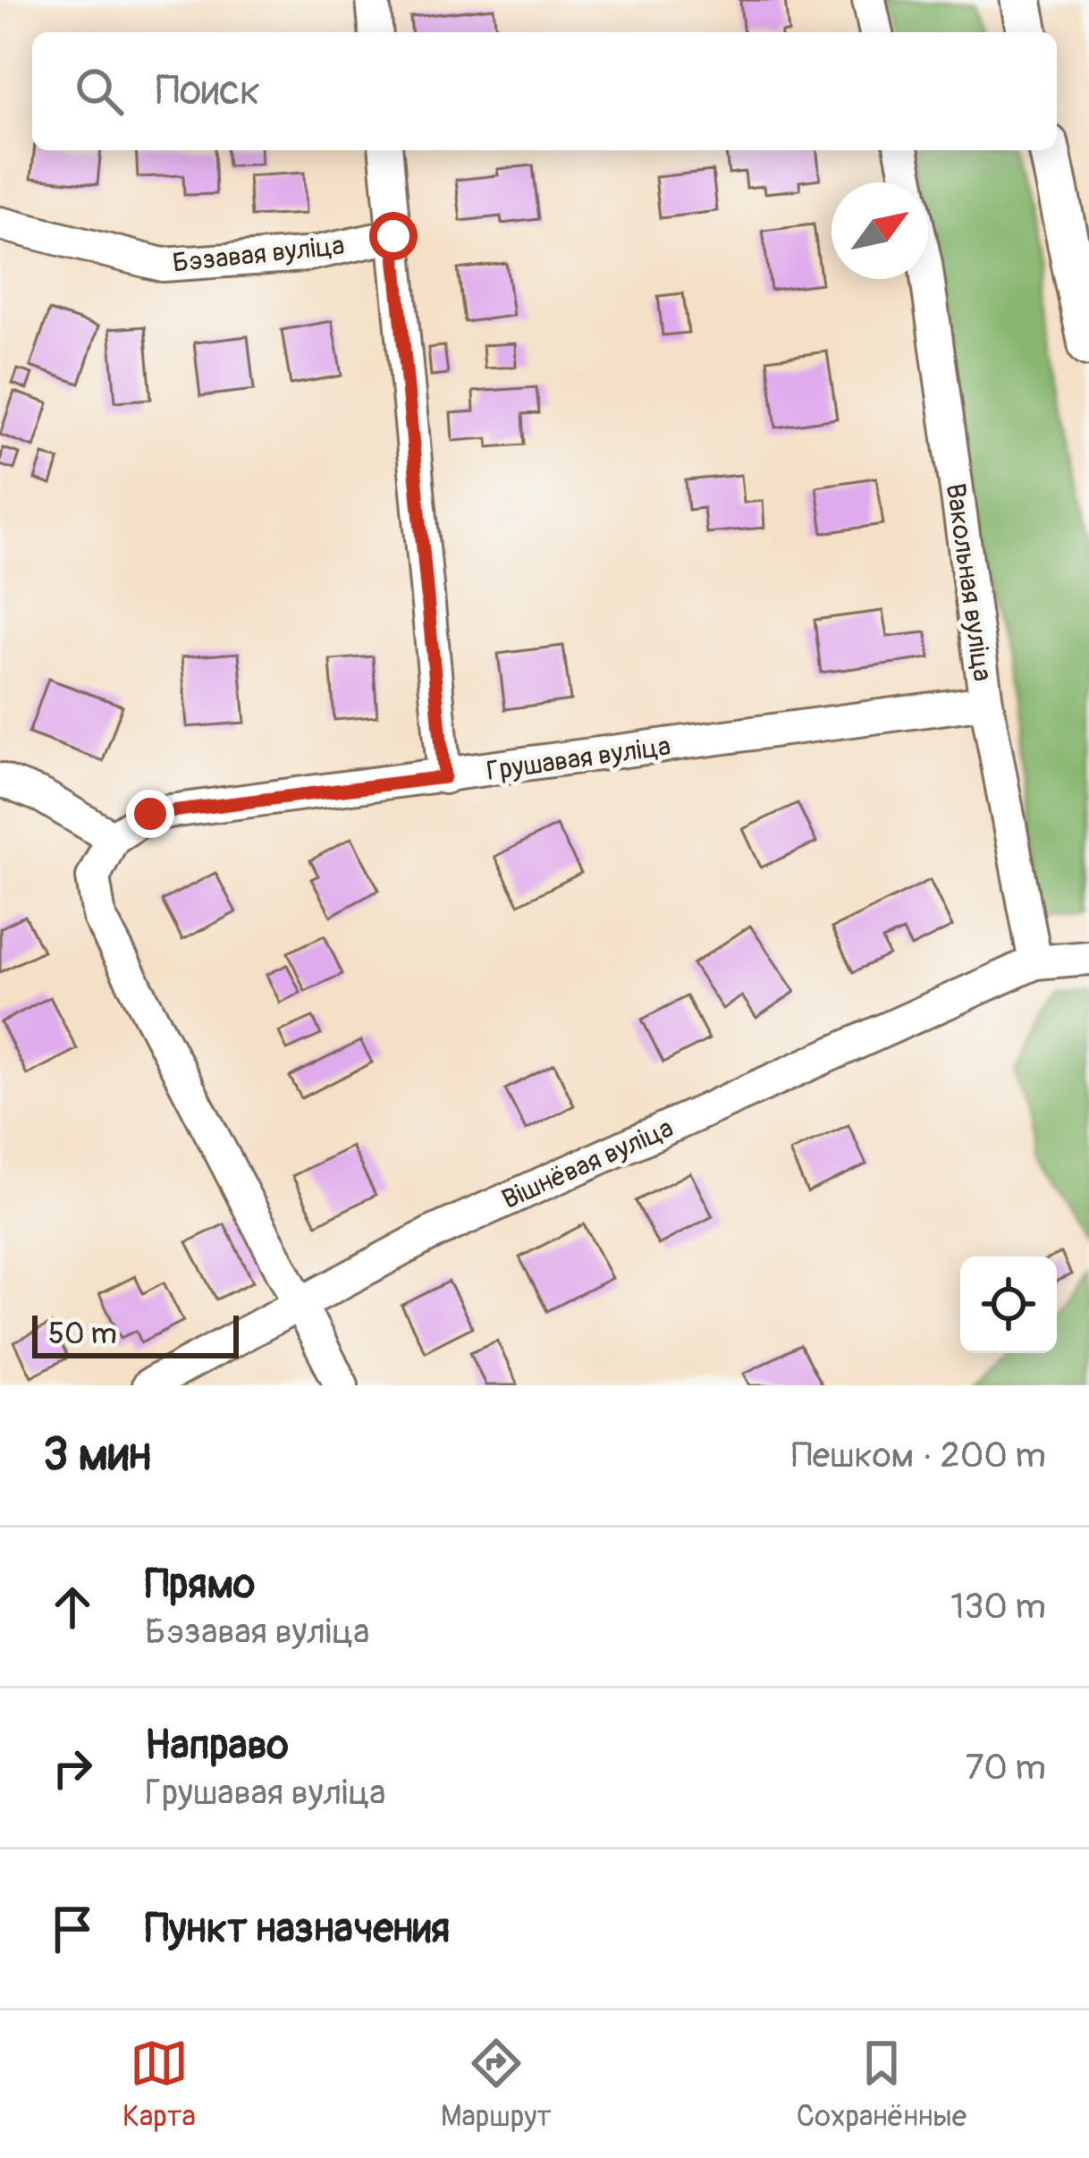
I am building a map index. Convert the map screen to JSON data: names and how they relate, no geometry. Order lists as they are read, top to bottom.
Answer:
{
  "streets": {
    "street": [
      "Бэзавая вуліца",
      "Вакольная вуліца",
      "Грушавая вуліца",
      "Вішнёвая вуліца"
    ]
  },
  "crossings": [
    ["Вакольная вуліца", "Грушавая вуліца"],
    ["Вакольная вуліца", "Вішнёвая вуліца"]
  ],
  "scale_bar": "50 m",
  "north": "top right",
  "page": {
    "search": "Поиск",
    "scale": "50 m",
    "heading": ["3 мин", "Пешком · 200 m"],
    "list": [
      ["Прямо", "Бэзавая вуліца", "130 m"],
      ["Направо", "Грушавая вуліца", "70 m"],
      "Пункт назначения"
    ],
    "nav": ["Карта", "Маршрут", "Сохранённые"]
  }
}
